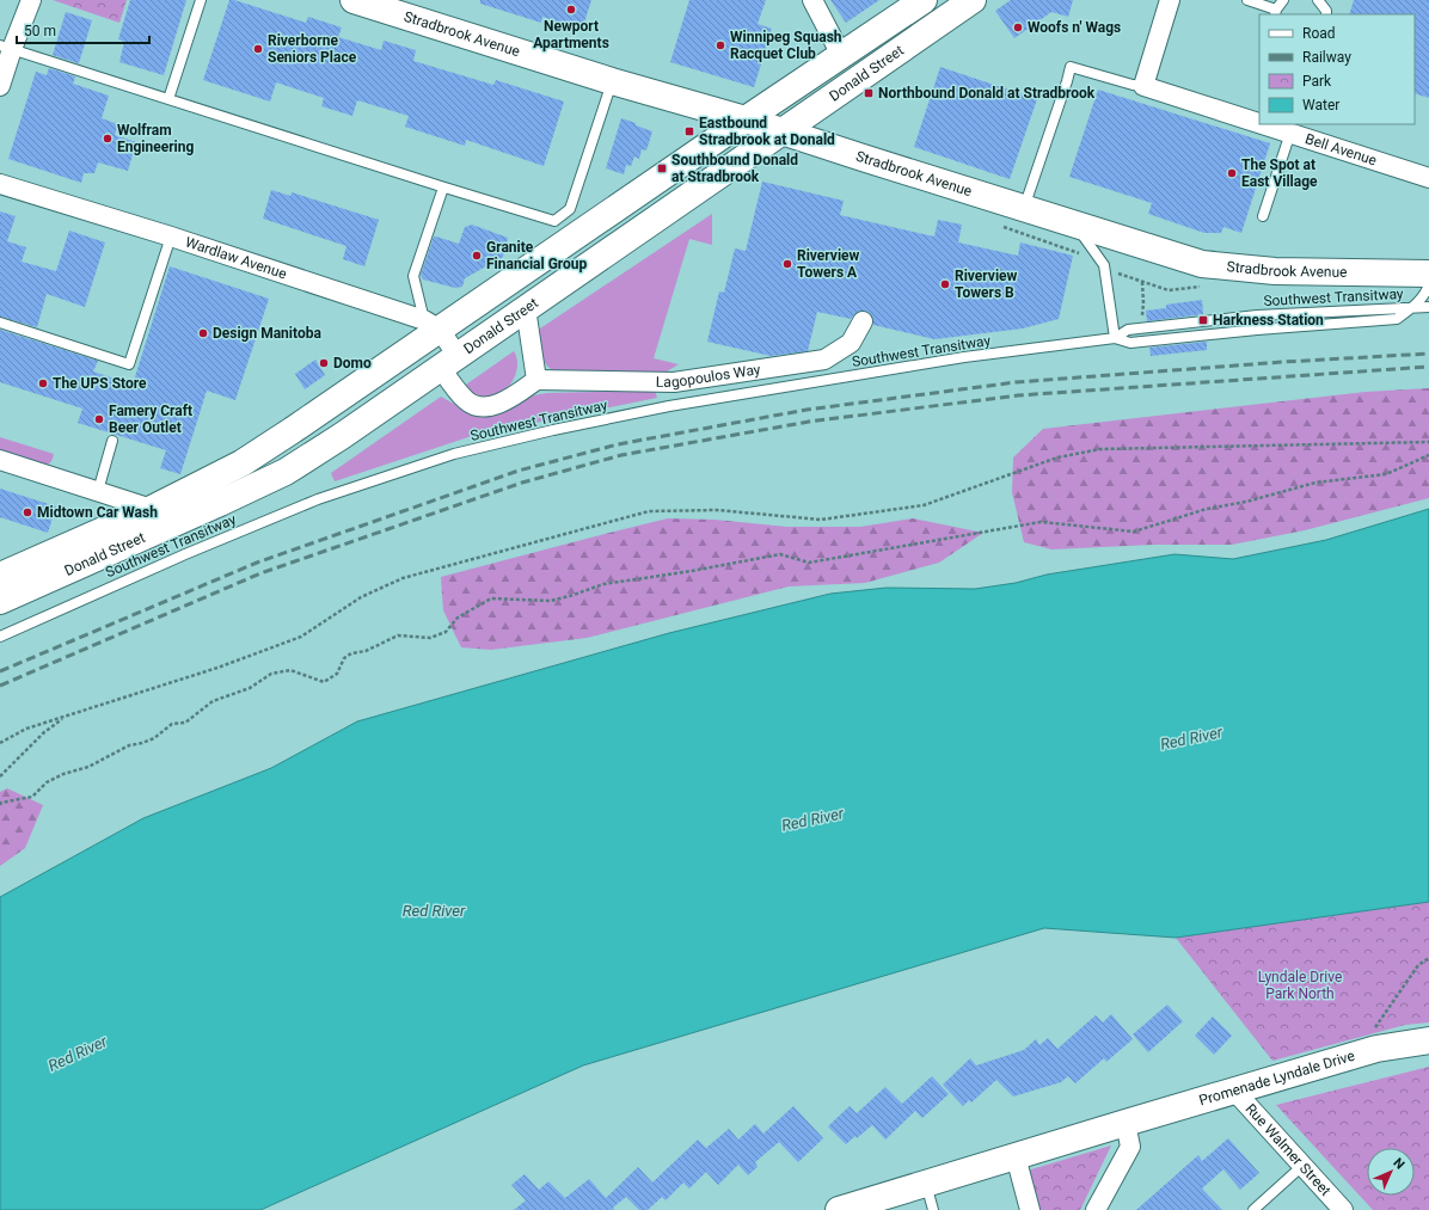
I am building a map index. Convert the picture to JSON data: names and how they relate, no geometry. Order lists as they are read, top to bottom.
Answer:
{
  "streets": {
    "main road": ["Stradbrook Avenue", "Donald Street", "Promenade Lyndale Drive"],
    "street": [
      "Bell Avenue",
      "Wardlaw Avenue",
      "Lagopoulos Way",
      "Rue Walmer Street"
    ],
    "lane": ["Southwest Transitway"]
  },
  "crossings": [
    ["Stradbrook Avenue", "Donald Street"],
    ["Donald Street", "Wardlaw Avenue"],
    ["Promenade Lyndale Drive", "Rue Walmer Street"]
  ],
  "water": ["Red River"],
  "parks": ["Lyndale Drive Park North"],
  "places": {
    "other": [
      "Newport Apartments",
      "Woofs n' Wags",
      "Winnipeg Squash Racquet Club",
      "Riverborne Seniors Place",
      "Wolfram Engineering",
      "The Spot at East Village",
      "Granite Financial Group",
      "Riverview Towers A",
      "Riverview Towers B",
      "Design Manitoba",
      "Domo",
      "The UPS Store",
      "Famery Craft Beer Outlet",
      "Midtown Car Wash"
    ],
    "transit": [
      "Northbound Donald at Stradbrook",
      "Eastbound Stradbrook at Donald",
      "Southbound Donald at Stradbrook",
      "Harkness Station"
    ]
  },
  "legend": [
    "Road",
    "Railway",
    "Park",
    "Water"
  ],
  "scale_bar": "50 m",
  "north": "top right"
}
